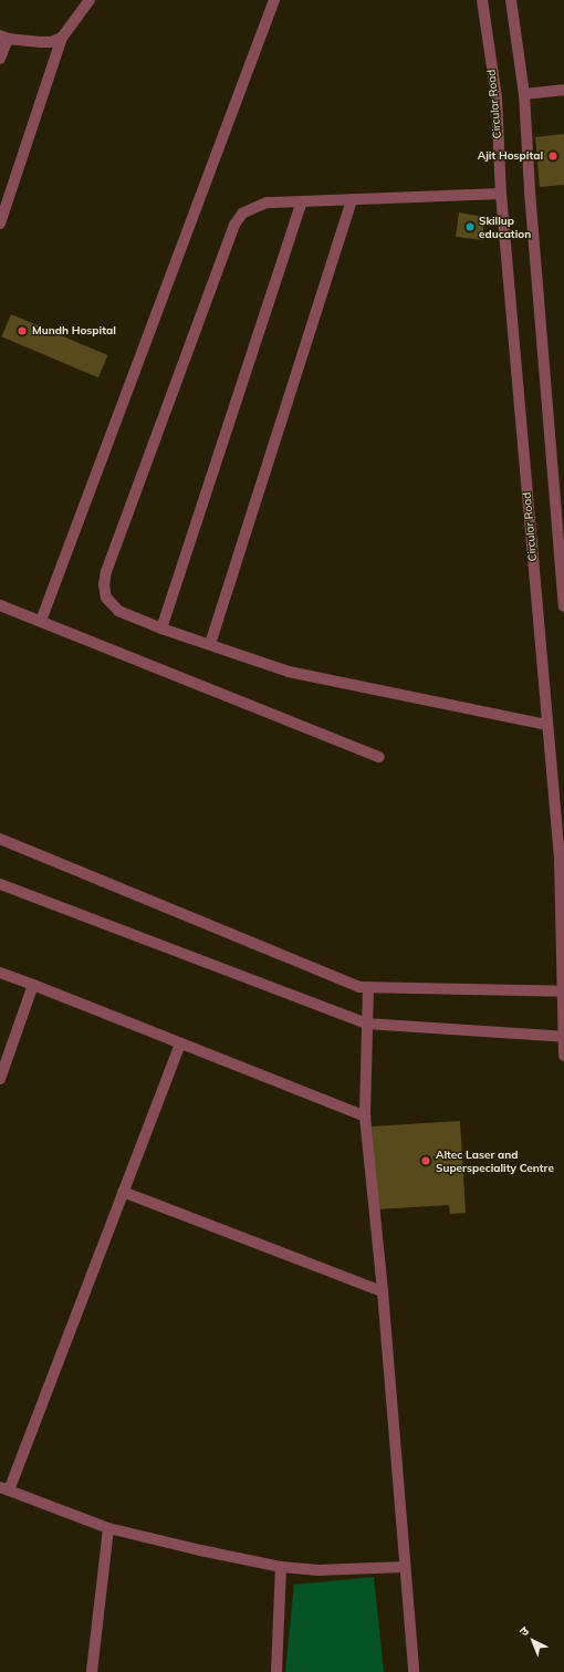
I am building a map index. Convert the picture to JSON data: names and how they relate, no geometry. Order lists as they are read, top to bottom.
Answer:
{
  "streets": {
    "street": ["Circular Road"]
  },
  "places": [
    "Ajit Hospital",
    "Skillup education",
    "Mundh Hospital",
    "Altec Laser and Superspeciality Centre"
  ],
  "north": "top left"
}
